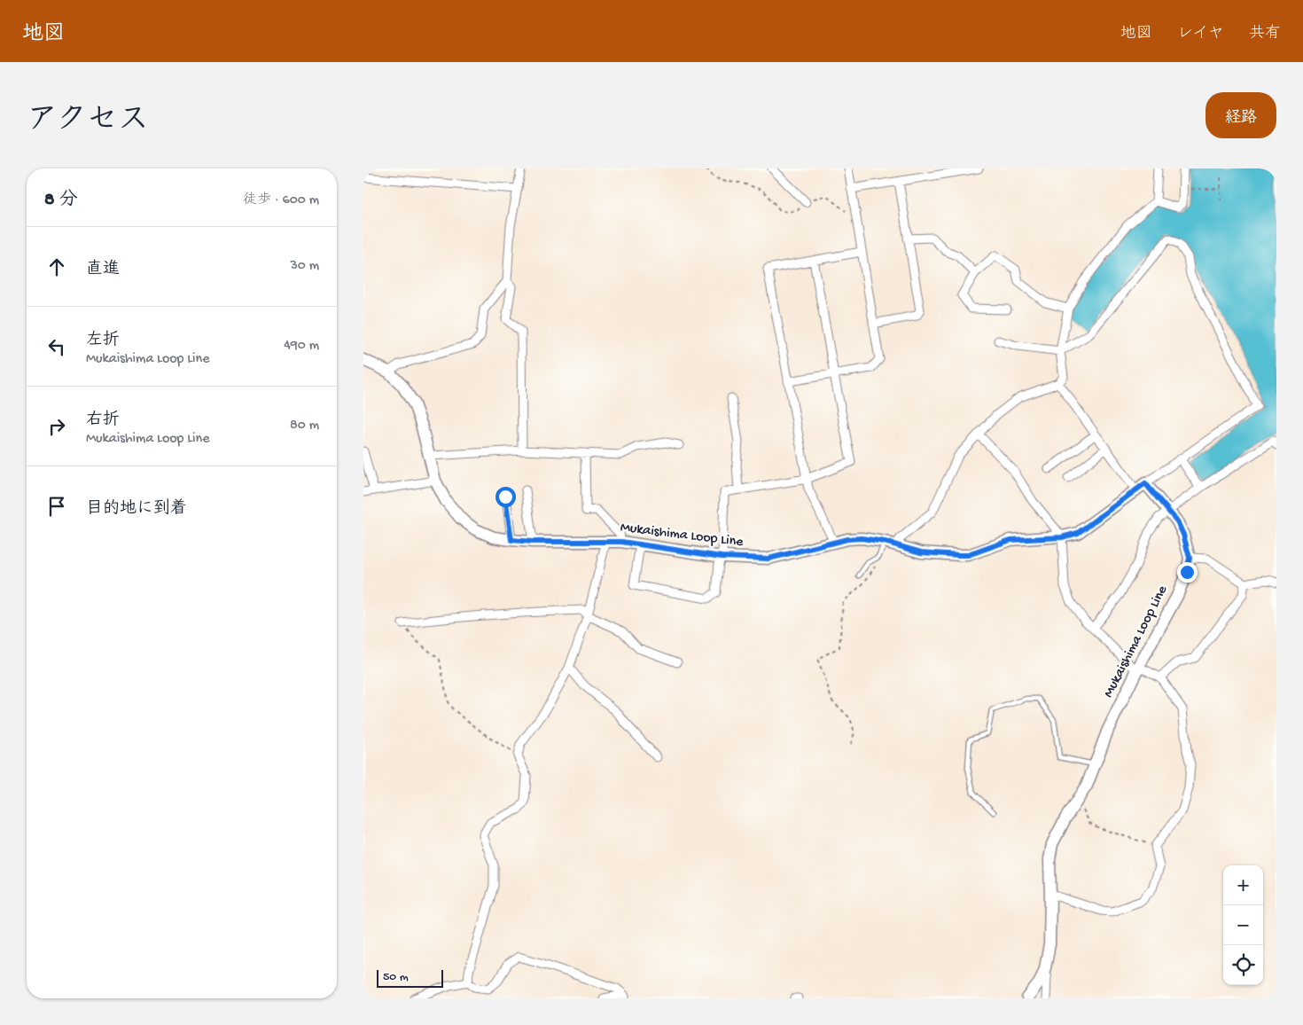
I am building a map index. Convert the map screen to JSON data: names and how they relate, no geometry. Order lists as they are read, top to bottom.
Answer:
{
  "streets": {
    "main road": ["Mukaishima Loop Line"]
  },
  "scale_bar": "50 m",
  "page": {
    "header": "地図",
    "nav": ["地図", "レイヤ", "共有"],
    "title": "アクセス",
    "buttons": "経路",
    "heading": ["8 分", "徒歩 · 600 m"],
    "list": [
      ["直進", "30 m"],
      ["左折", "Mukaishima Loop Line", "490 m"],
      ["右折", "Mukaishima Loop Line", "80 m"],
      "目的地に到着"
    ],
    "map_buttons": ["+", "−"],
    "scale": "50 m"
  }
}
